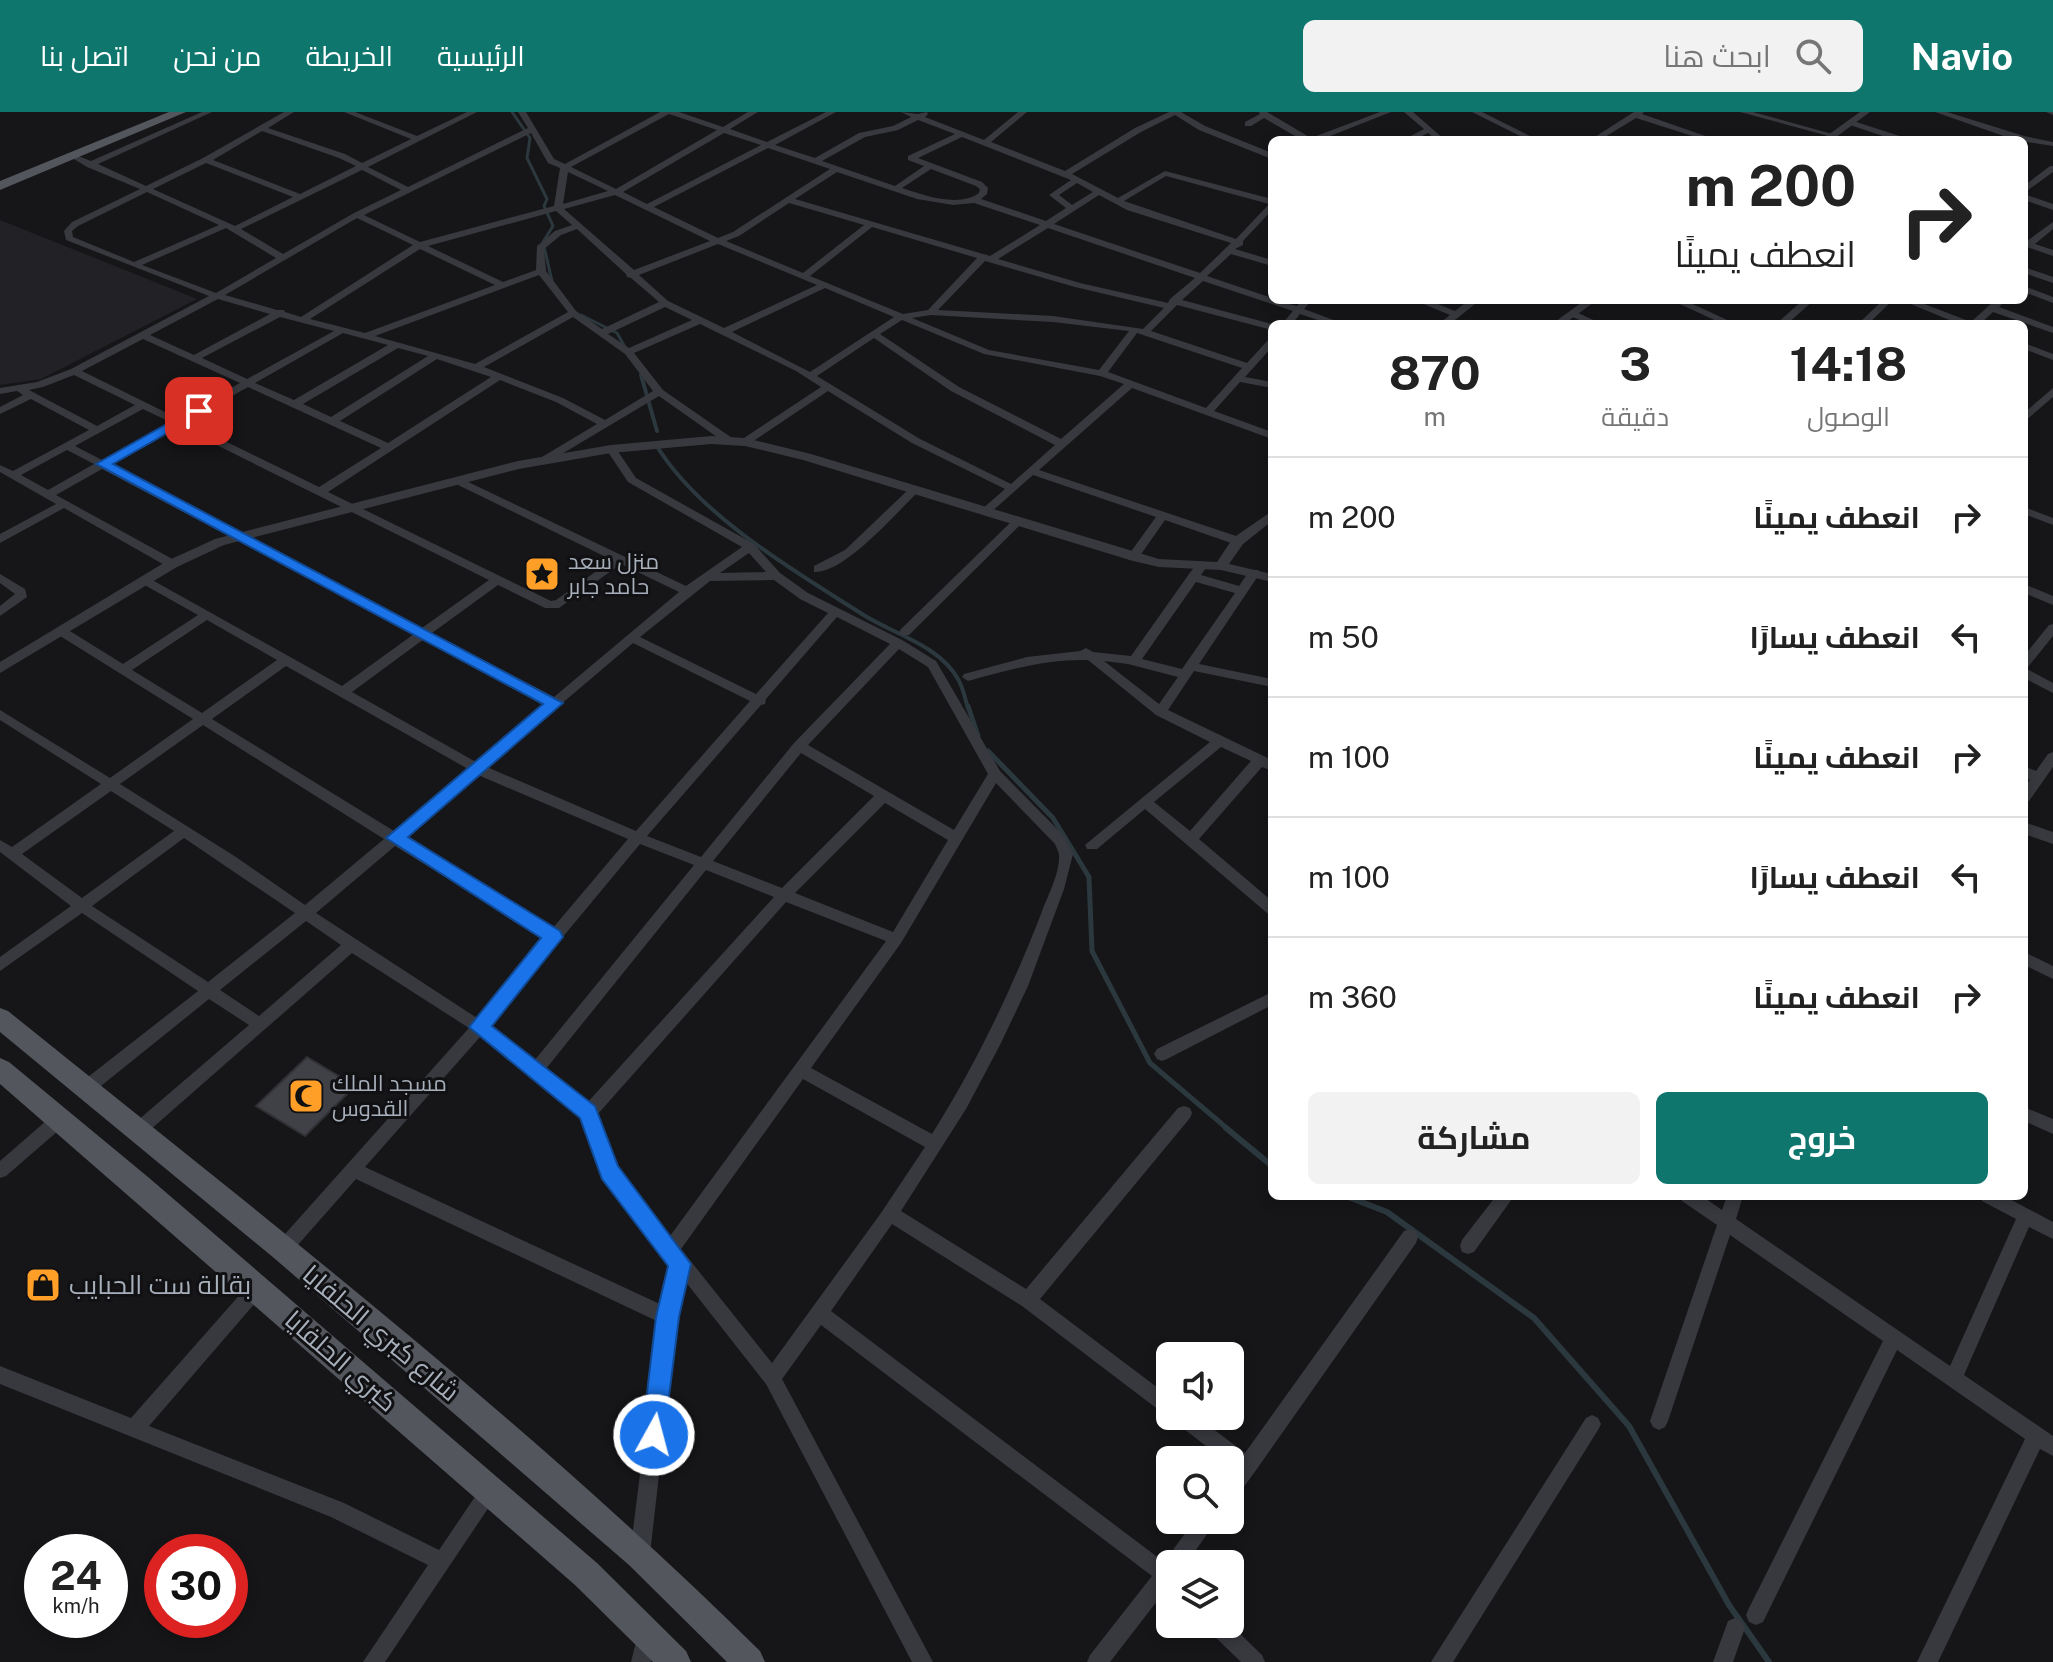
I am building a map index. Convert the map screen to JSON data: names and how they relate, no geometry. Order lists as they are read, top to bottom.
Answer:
{
  "streets": {
    "main road": ["شارع كبري الحلفايا", "كبري الحلفايا"]
  },
  "places": {
    "place": ["منزل سعد حامد جابر"],
    "mosque": ["مسجد الملك القدوس"],
    "shop": ["بقالة ست الحبايب"]
  },
  "page": {
    "header": "Navio",
    "search": "ابحث هنا",
    "nav": [
      "الرئيسية",
      "الخريطة",
      "من نحن",
      "اتصل بنا"
    ],
    "turn": ["200 m", "انعطف يمينًا"],
    "eta": [
      "14:18",
      "الوصول",
      "3",
      "دقيقة",
      "870",
      "m"
    ],
    "list": [
      {
        "name": "انعطف يمينًا",
        "value": "200 m"
      },
      {
        "name": "انعطف يسارًا",
        "value": "50 m"
      },
      {
        "name": "انعطف يمينًا",
        "value": "100 m"
      },
      {
        "name": "انعطف يسارًا",
        "value": "100 m"
      },
      {
        "name": "انعطف يمينًا",
        "value": "360 m"
      }
    ],
    "buttons": ["خروج", "مشاركة"],
    "speed": "24 km/h",
    "limit": "30"
  }
}
